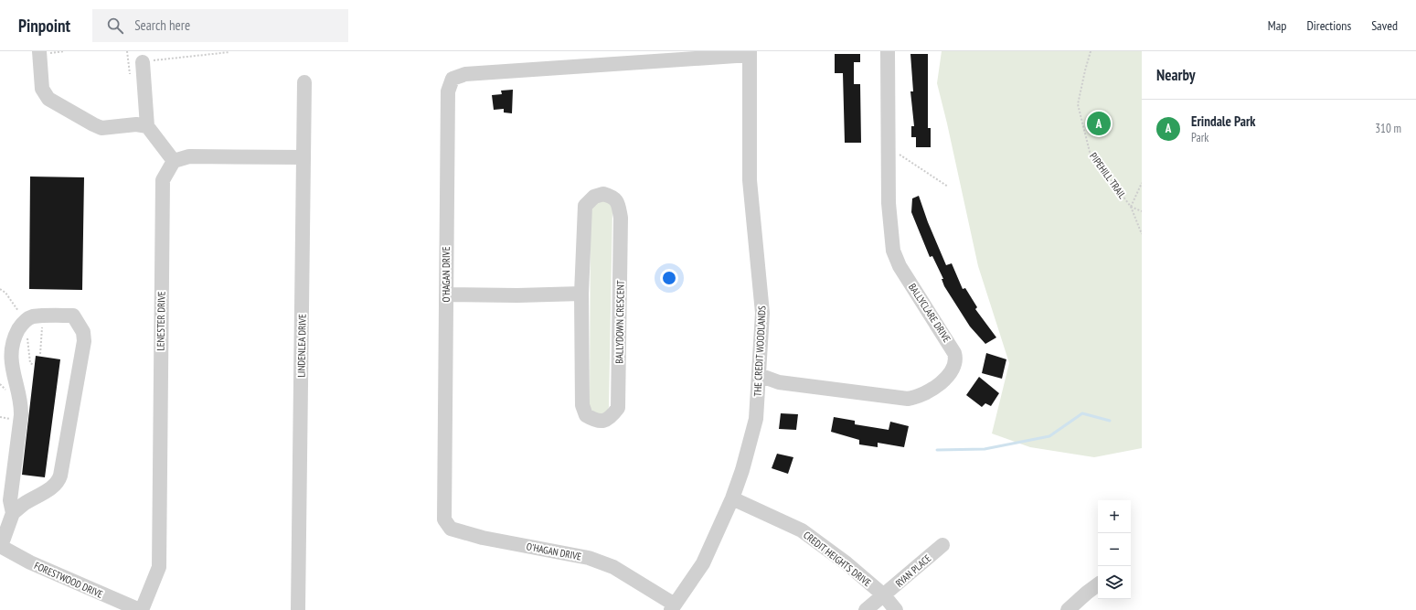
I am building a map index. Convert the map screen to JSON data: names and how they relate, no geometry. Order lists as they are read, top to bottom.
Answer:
{
  "streets": {
    "street": [
      "O'HAGAN DRIVE",
      "BALLYCLARE DRIVE",
      "LENESTER DRIVE",
      "BALLYDOWN CRESCENT",
      "LINDENLEA DRIVE",
      "THE CREDIT WOODLANDS",
      "CREDIT HEIGHTS DRIVE",
      "RYAN PLACE",
      "FORESTWOOD DRIVE"
    ],
    "path": ["PIPEHILL TRAIL"]
  },
  "crossings": [
    ["O'HAGAN DRIVE", "THE CREDIT WOODLANDS"],
    ["BALLYCLARE DRIVE", "THE CREDIT WOODLANDS"],
    ["LENESTER DRIVE", "FORESTWOOD DRIVE"],
    ["THE CREDIT WOODLANDS", "CREDIT HEIGHTS DRIVE"],
    ["CREDIT HEIGHTS DRIVE", "RYAN PLACE"]
  ],
  "page": {
    "header": "Pinpoint",
    "search": "Search here",
    "nav": ["Map", "Directions", "Saved"],
    "heading": "Nearby",
    "list": [
      {
        "mark": "A",
        "name": "Erindale Park",
        "note": "Park",
        "value": "310 m"
      }
    ],
    "pins": "A",
    "map_buttons": ["+", "−"]
  }
}
